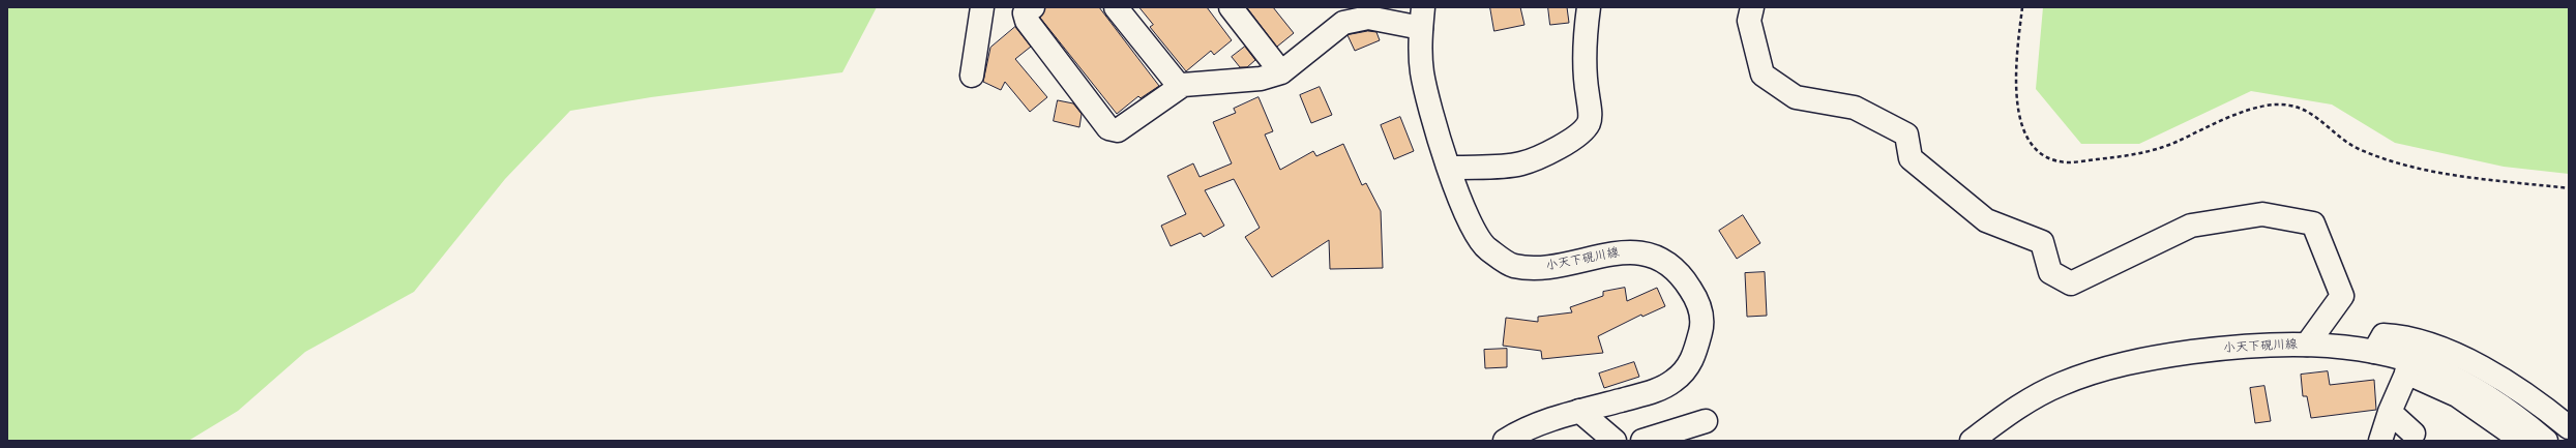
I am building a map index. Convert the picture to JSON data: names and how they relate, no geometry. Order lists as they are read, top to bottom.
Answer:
{
  "streets": {
    "street": ["小天下硯川線"]
  }
}
